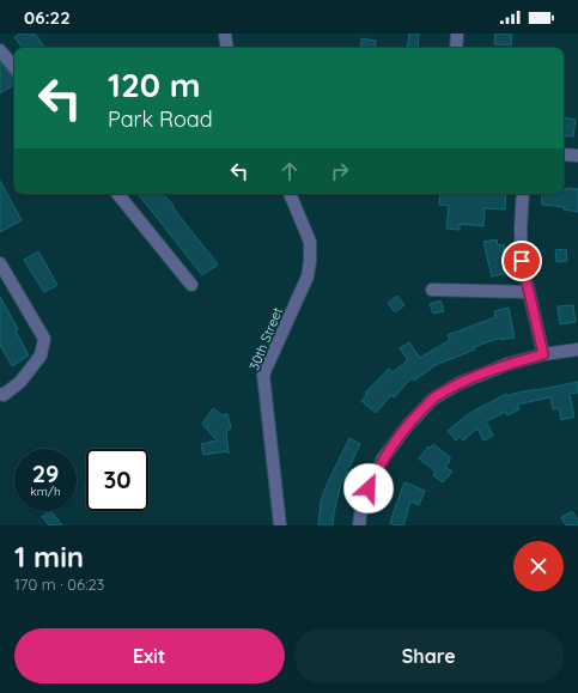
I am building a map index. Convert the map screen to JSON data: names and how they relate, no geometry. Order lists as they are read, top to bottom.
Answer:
{
  "streets": {
    "street": ["30th Street"]
  },
  "page": {
    "status": "06:22",
    "turn": ["120 m", "Park Road"],
    "speed": "29 km/h",
    "limit": "30",
    "heading": ["1 min", "170 m · 06:23"],
    "buttons": ["Exit", "Share"]
  }
}
